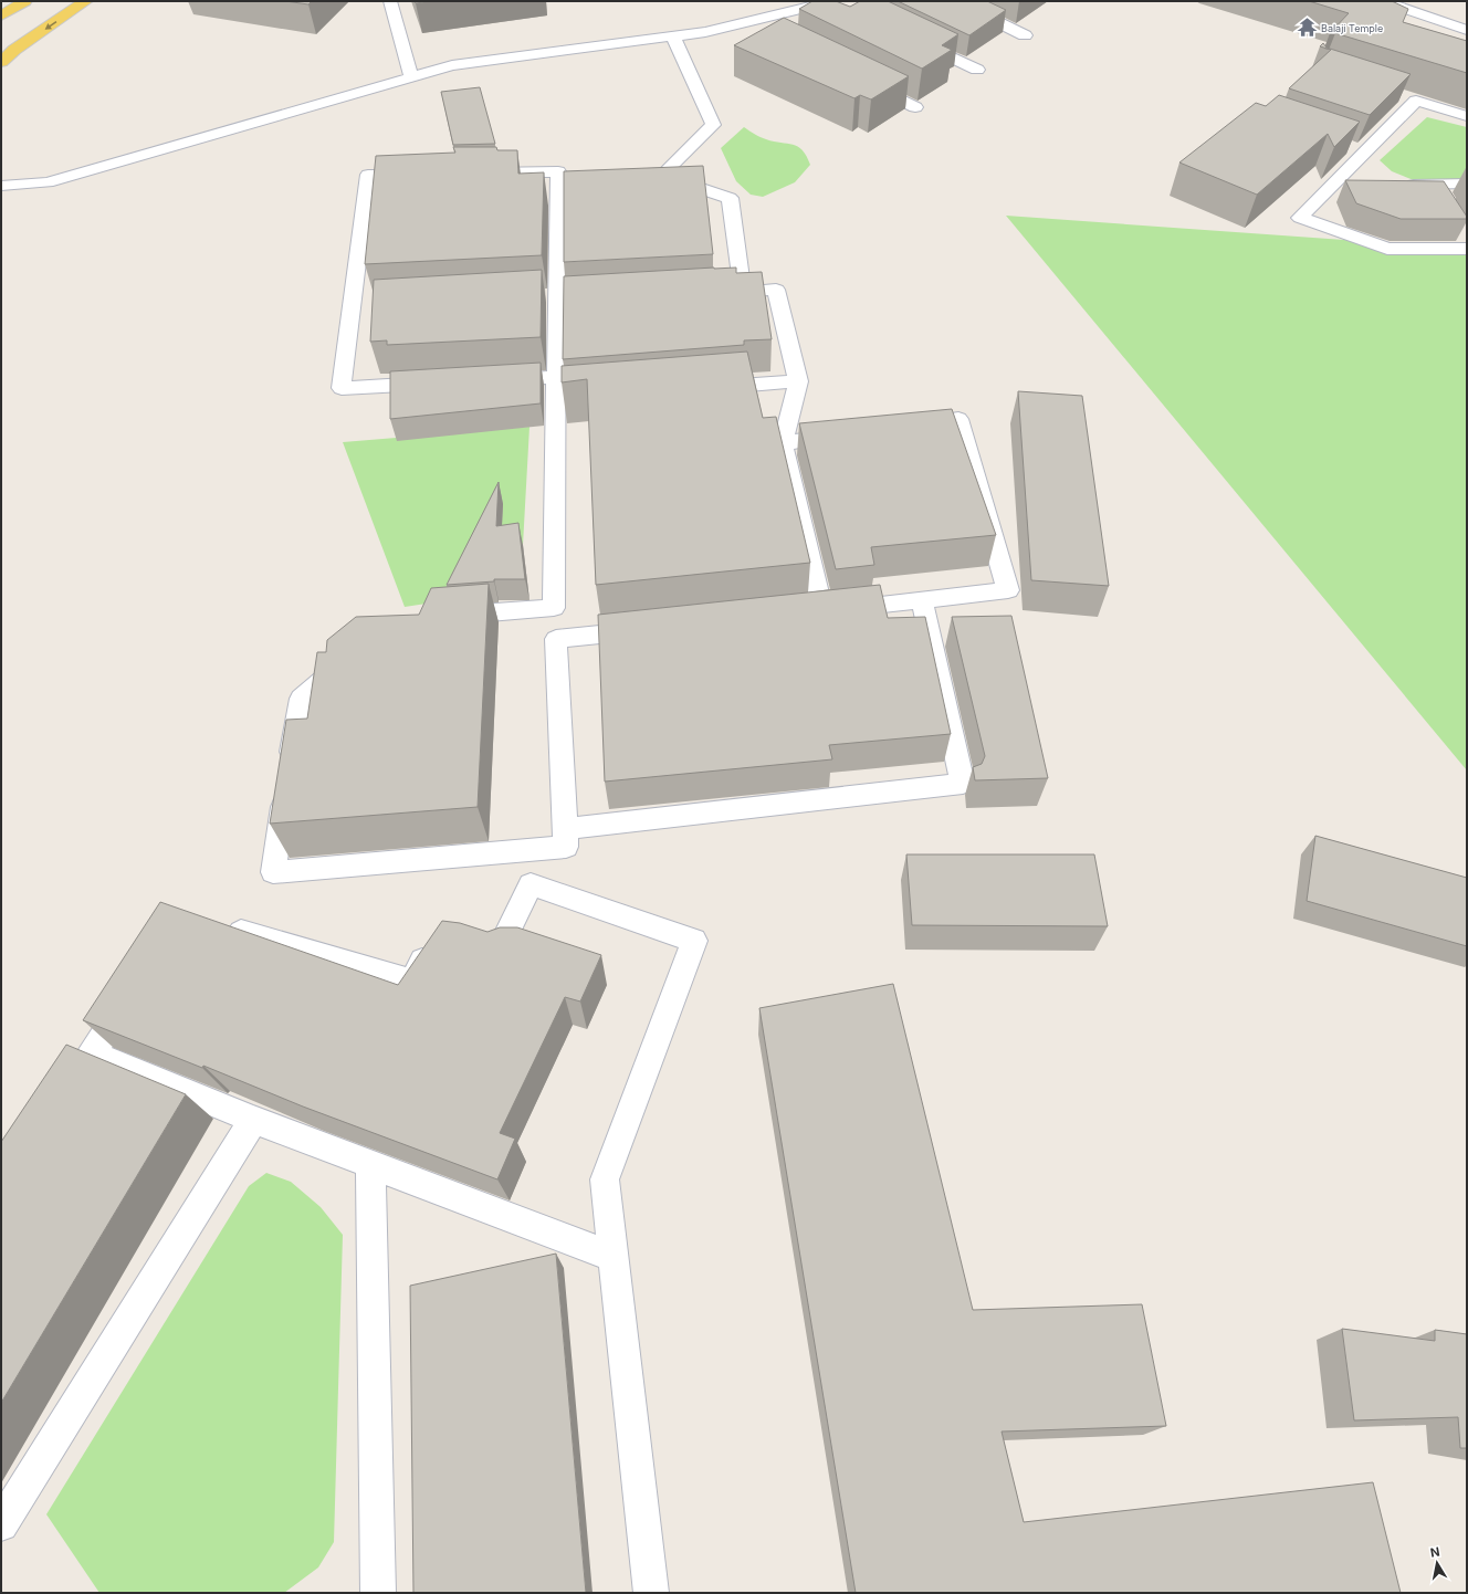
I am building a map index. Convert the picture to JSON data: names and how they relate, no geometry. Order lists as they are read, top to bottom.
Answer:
{
  "places": {
    "temple": ["Balaji Temple"]
  },
  "north": "top"
}
